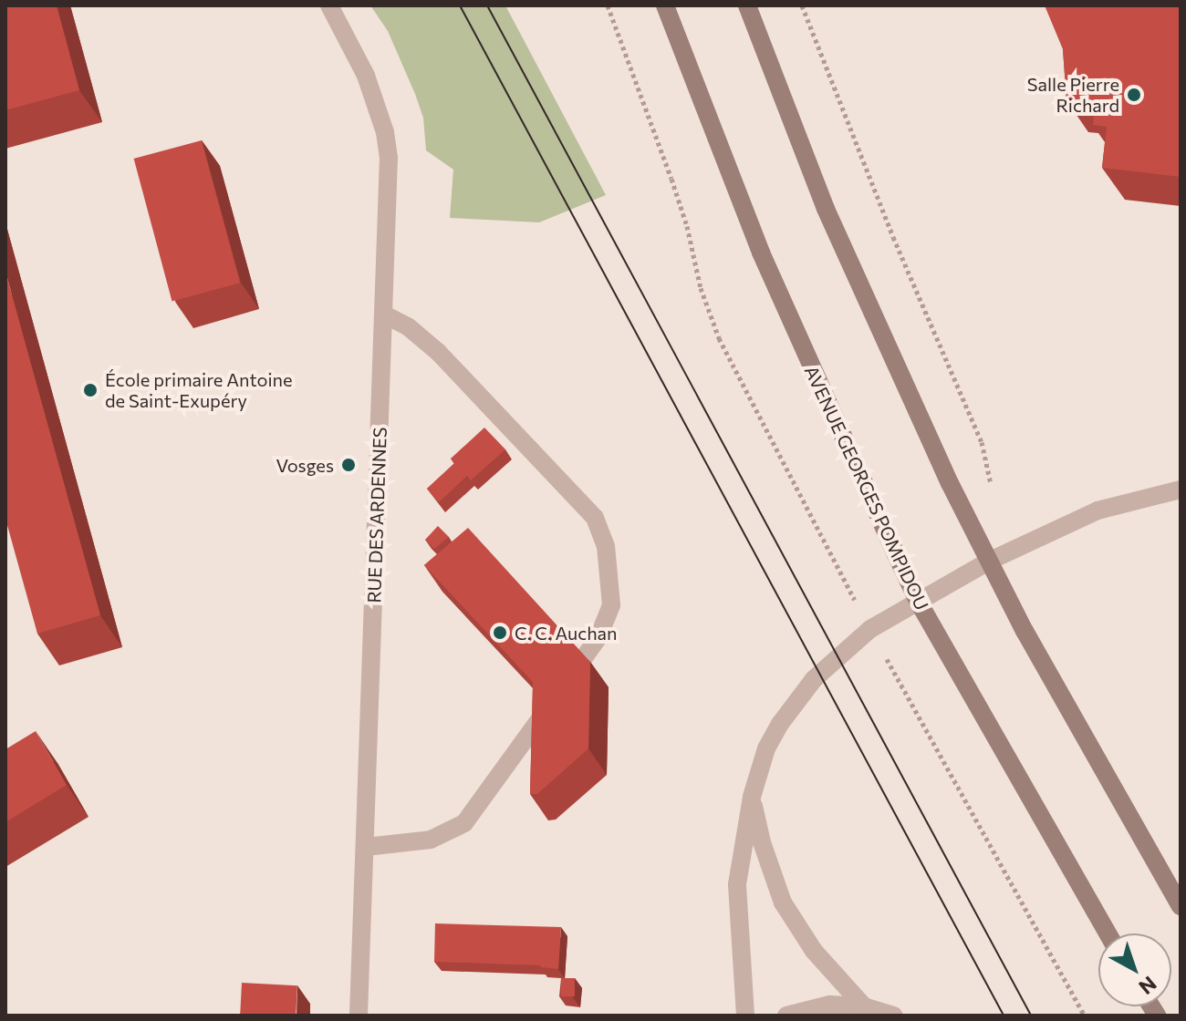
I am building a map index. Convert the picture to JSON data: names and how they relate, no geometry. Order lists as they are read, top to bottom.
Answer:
{
  "streets": {
    "main road": ["AVENUE GEORGES POMPIDOU"],
    "street": ["RUE DES ARDENNES"]
  },
  "places": [
    "Salle Pierre Richard",
    "École primaire Antoine de Saint-Exupéry",
    "Vosges",
    "C. C. Auchan"
  ],
  "north": "bottom right"
}
